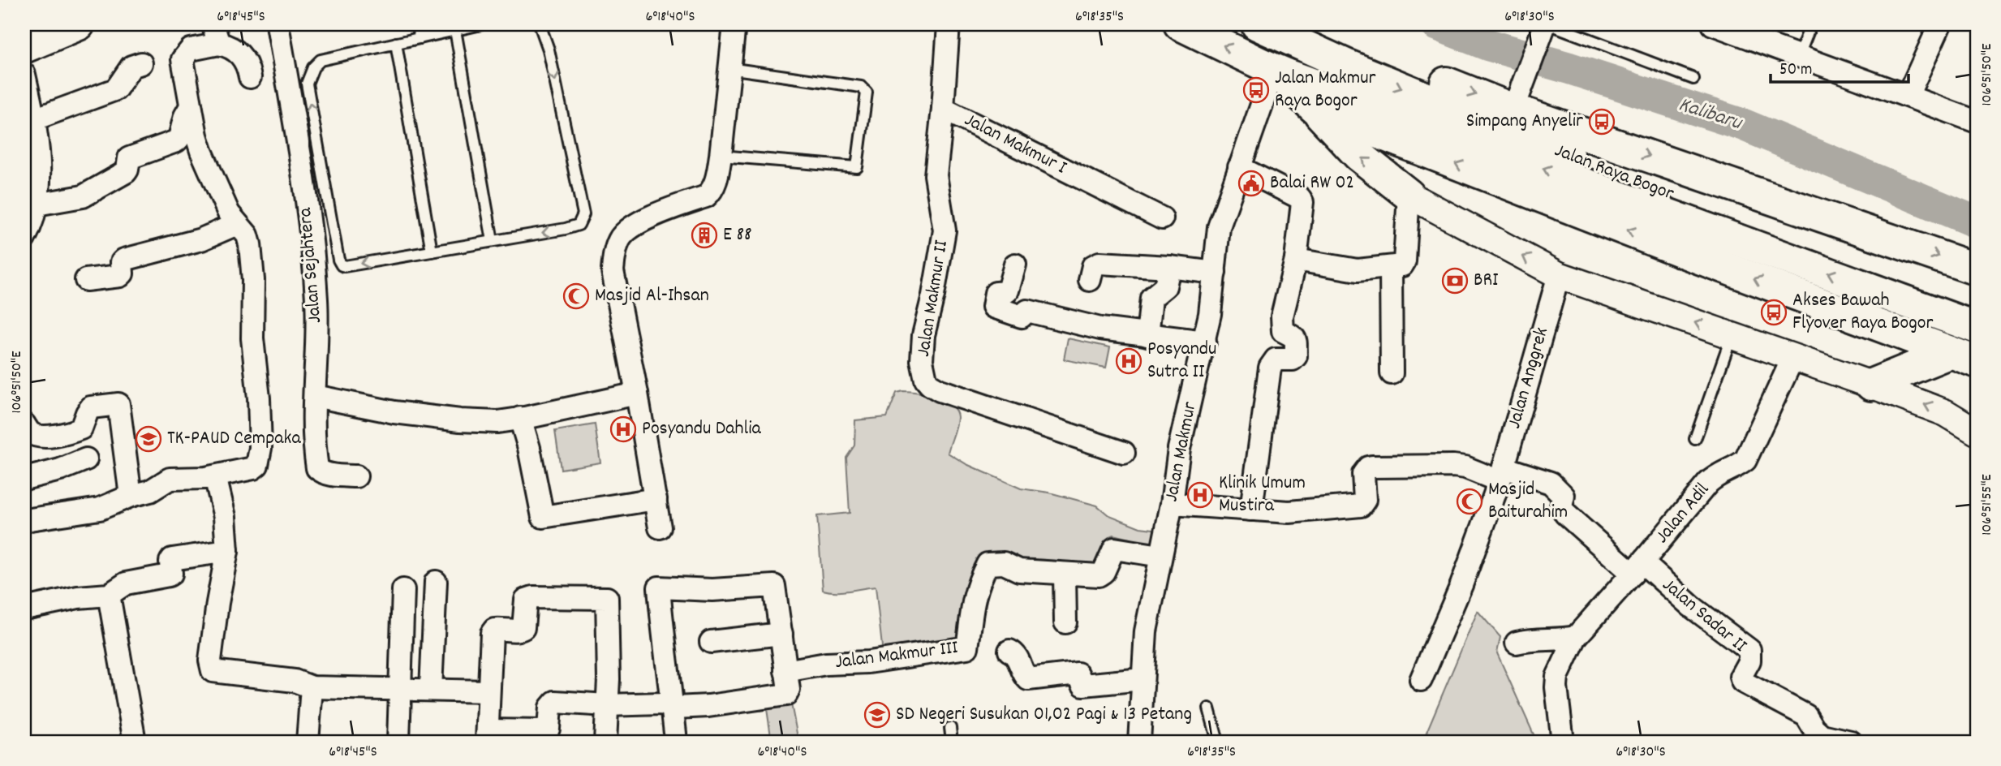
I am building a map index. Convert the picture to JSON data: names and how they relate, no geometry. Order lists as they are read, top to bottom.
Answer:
{
  "streets": {
    "highway": ["Jalan Raya Bogor"],
    "street": [
      "Jalan Makmur I",
      "Jalan Sejahtera",
      "Jalan Makmur II",
      "Jalan Anggrek",
      "Jalan Makmur",
      "Jalan Adil",
      "Jalan Sadar II",
      "Jalan Makmur III"
    ]
  },
  "crossings": [
    ["Jalan Makmur I", "Jalan Makmur II"],
    ["Jalan Raya Bogor", "Jalan Makmur"],
    ["Jalan Makmur", "Jalan Makmur III"],
    ["Jalan Adil", "Jalan Sadar II"]
  ],
  "water": ["Kalibaru"],
  "places": {
    "bus stop": ["Jalan Makmur Raya Bogor", "Simpang Anyelir", "Akses Bawah Flyover Raya Bogor"],
    "public building": ["Balai RW 02"],
    "building": ["E 88"],
    "bank": ["BRI"],
    "mosque": ["Masjid Al-Ihsan", "Masjid Baiturahim"],
    "hospital": ["Posyandu Sutra II", "Posyandu Dahlia", "Klinik Umum Mustira"],
    "school or university": ["TK-PAUD Cempaka", "SD Negeri Susukan 01,02 Pagi & 13 Petang"]
  },
  "scale_bar": "50 m",
  "coordinates": [
    "6°18'45\"S",
    "6°18'40\"S",
    "6°18'35\"S",
    "6°18'30\"S",
    "106°51'50\"E",
    "106°51'55\"E"
  ]
}
